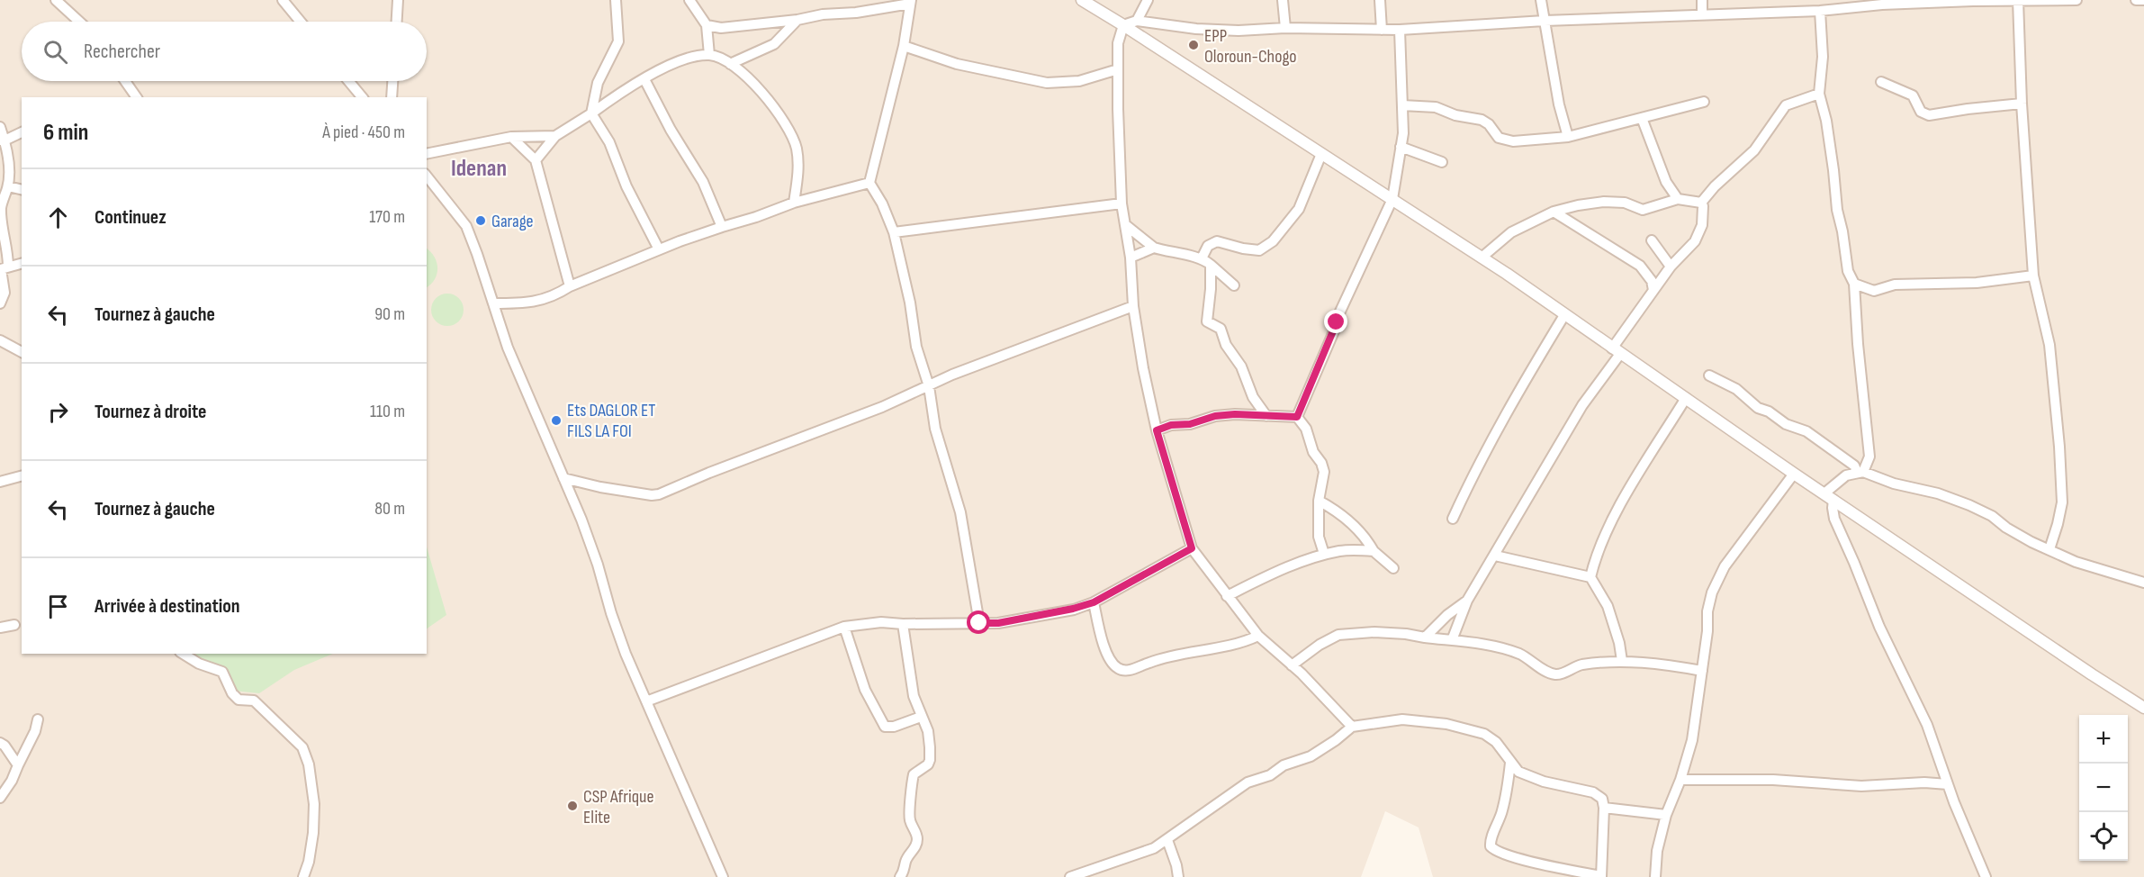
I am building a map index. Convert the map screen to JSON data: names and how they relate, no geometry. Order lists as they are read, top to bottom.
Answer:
{
  "districts": ["Idenan"],
  "places": [
    "EPP Oloroun-Chogo",
    "Garage",
    "Ets DAGLOR ET FILS LA FOI",
    "CSP Afrique Elite"
  ],
  "page": {
    "search": "Rechercher",
    "heading": ["6 min", "À pied · 450 m"],
    "list": [
      ["Continuez", "170 m"],
      ["Tournez à gauche", "90 m"],
      ["Tournez à droite", "110 m"],
      ["Tournez à gauche", "80 m"],
      "Arrivée à destination"
    ],
    "map_buttons": ["+", "−"]
  }
}
